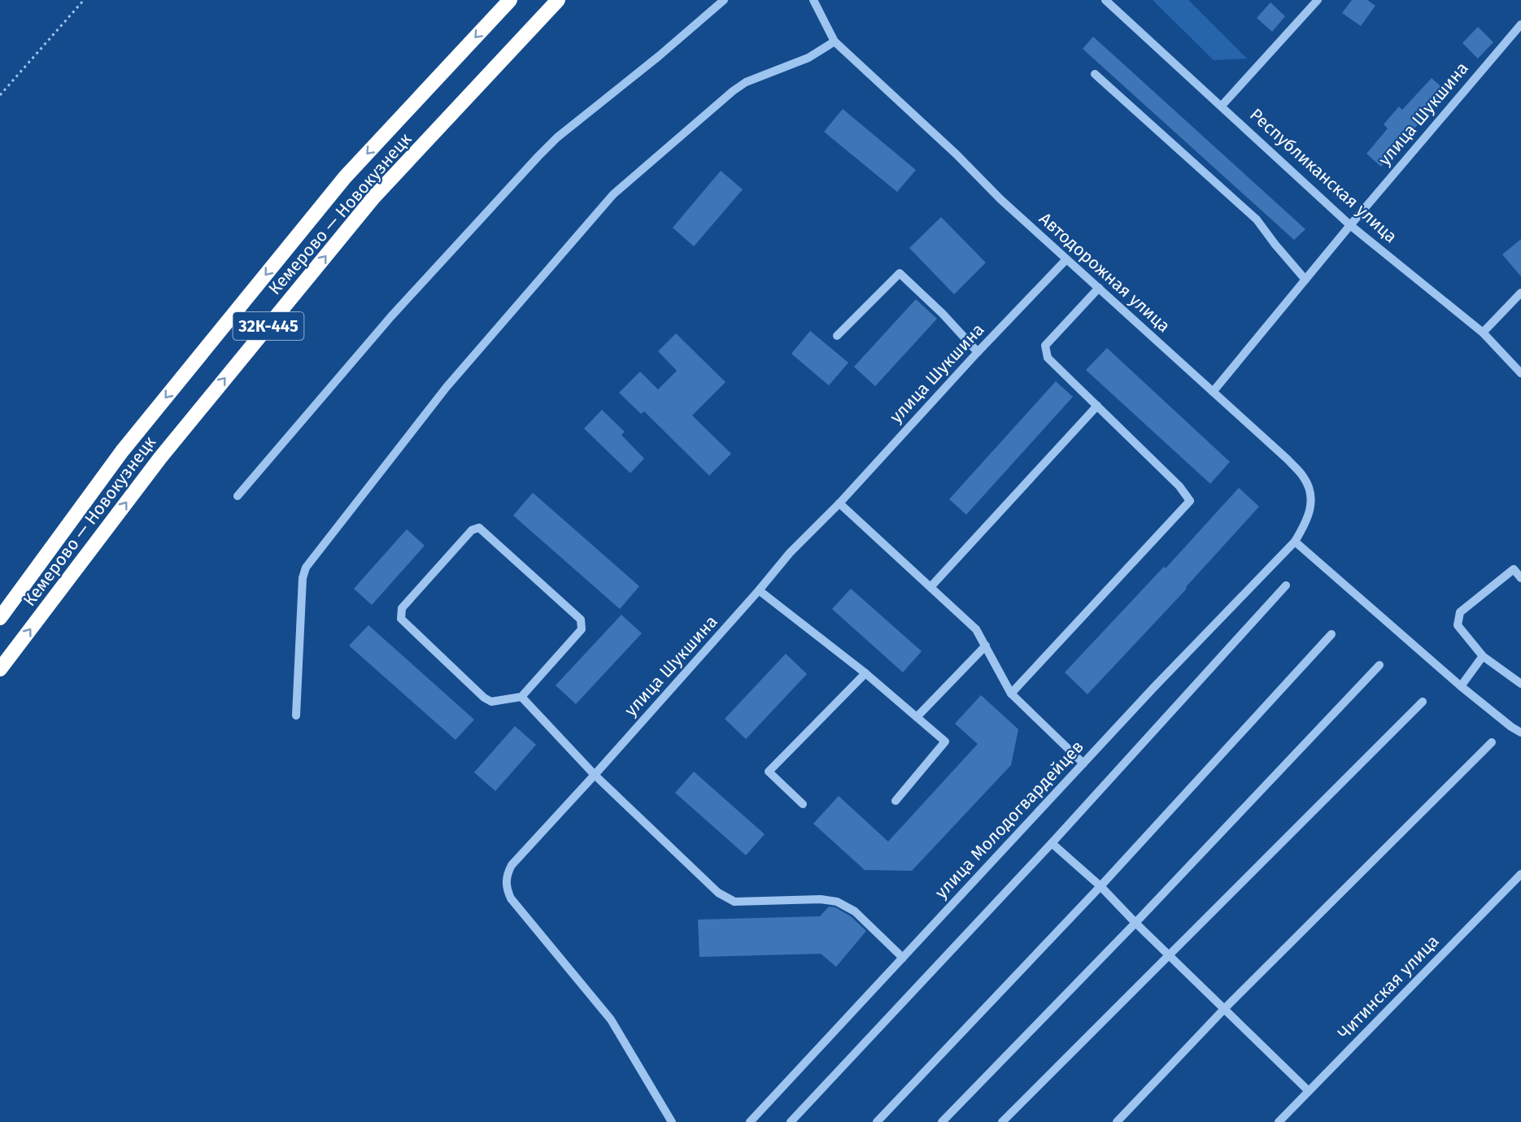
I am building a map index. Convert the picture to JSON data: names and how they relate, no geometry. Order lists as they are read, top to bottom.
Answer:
{
  "streets": {
    "highway": ["Кемерово — Новокузнецк", "32К-445"],
    "street": [
      "улица Шукшина",
      "Республиканская улица",
      "Автодорожная улица",
      "улица Молодогвардейцев",
      "Читинская улица"
    ]
  },
  "crossings": [
    ["улица Шукшина", "Республиканская улица"],
    ["улица Шукшина", "Автодорожная улица"],
    ["Автодорожная улица", "улица Молодогвардейцев"]
  ]
}
